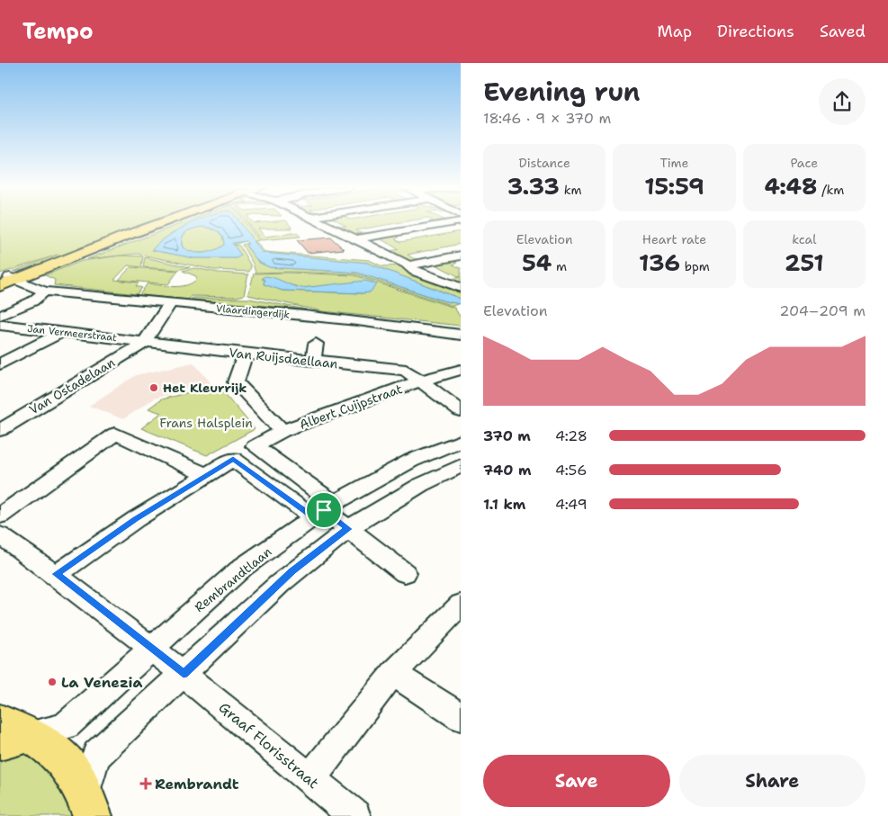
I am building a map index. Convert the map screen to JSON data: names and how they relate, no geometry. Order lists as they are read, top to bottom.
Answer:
{
  "streets": {
    "street": [
      "Vlaardingerdijk",
      "Jan Vermeerstraat",
      "Van Ruijsdaellaan",
      "Van Ostadelaan",
      "Albert Cuijpstraat",
      "Rembrandtlaan",
      "Graaf Florisstraat"
    ]
  },
  "crossings": [
    ["Jan Vermeerstraat", "Van Ruijsdaellaan"],
    ["Jan Vermeerstraat", "Van Ostadelaan"],
    ["Van Ruijsdaellaan", "Van Ostadelaan"],
    ["Van Ruijsdaellaan", "Albert Cuijpstraat"],
    ["Albert Cuijpstraat", "Rembrandtlaan"]
  ],
  "parks": ["Frans Halsplein"],
  "places": {
    "other": ["Het Kleurrijk", "La Venezia"],
    "health": ["Rembrandt"]
  },
  "page": {
    "header": "Tempo",
    "nav": ["Map", "Directions", "Saved"],
    "heading": ["Evening run", "18:46 · 9 × 370 m"],
    "stats": [
      ["Distance", "3.33 km"],
      ["Time", "15:59"],
      ["Pace", "4:48 /km"],
      ["Elevation", "54 m"],
      ["Heart rate", "136 bpm"],
      ["kcal", "251"]
    ],
    "chart": ["Elevation", "204–209 m"],
    "list": [
      {
        "name": "370 m",
        "note": "4:28"
      },
      {
        "name": "740 m",
        "note": "4:56"
      },
      {
        "name": "1.1 km",
        "note": "4:49"
      }
    ],
    "buttons": ["Save", "Share"]
  }
}
